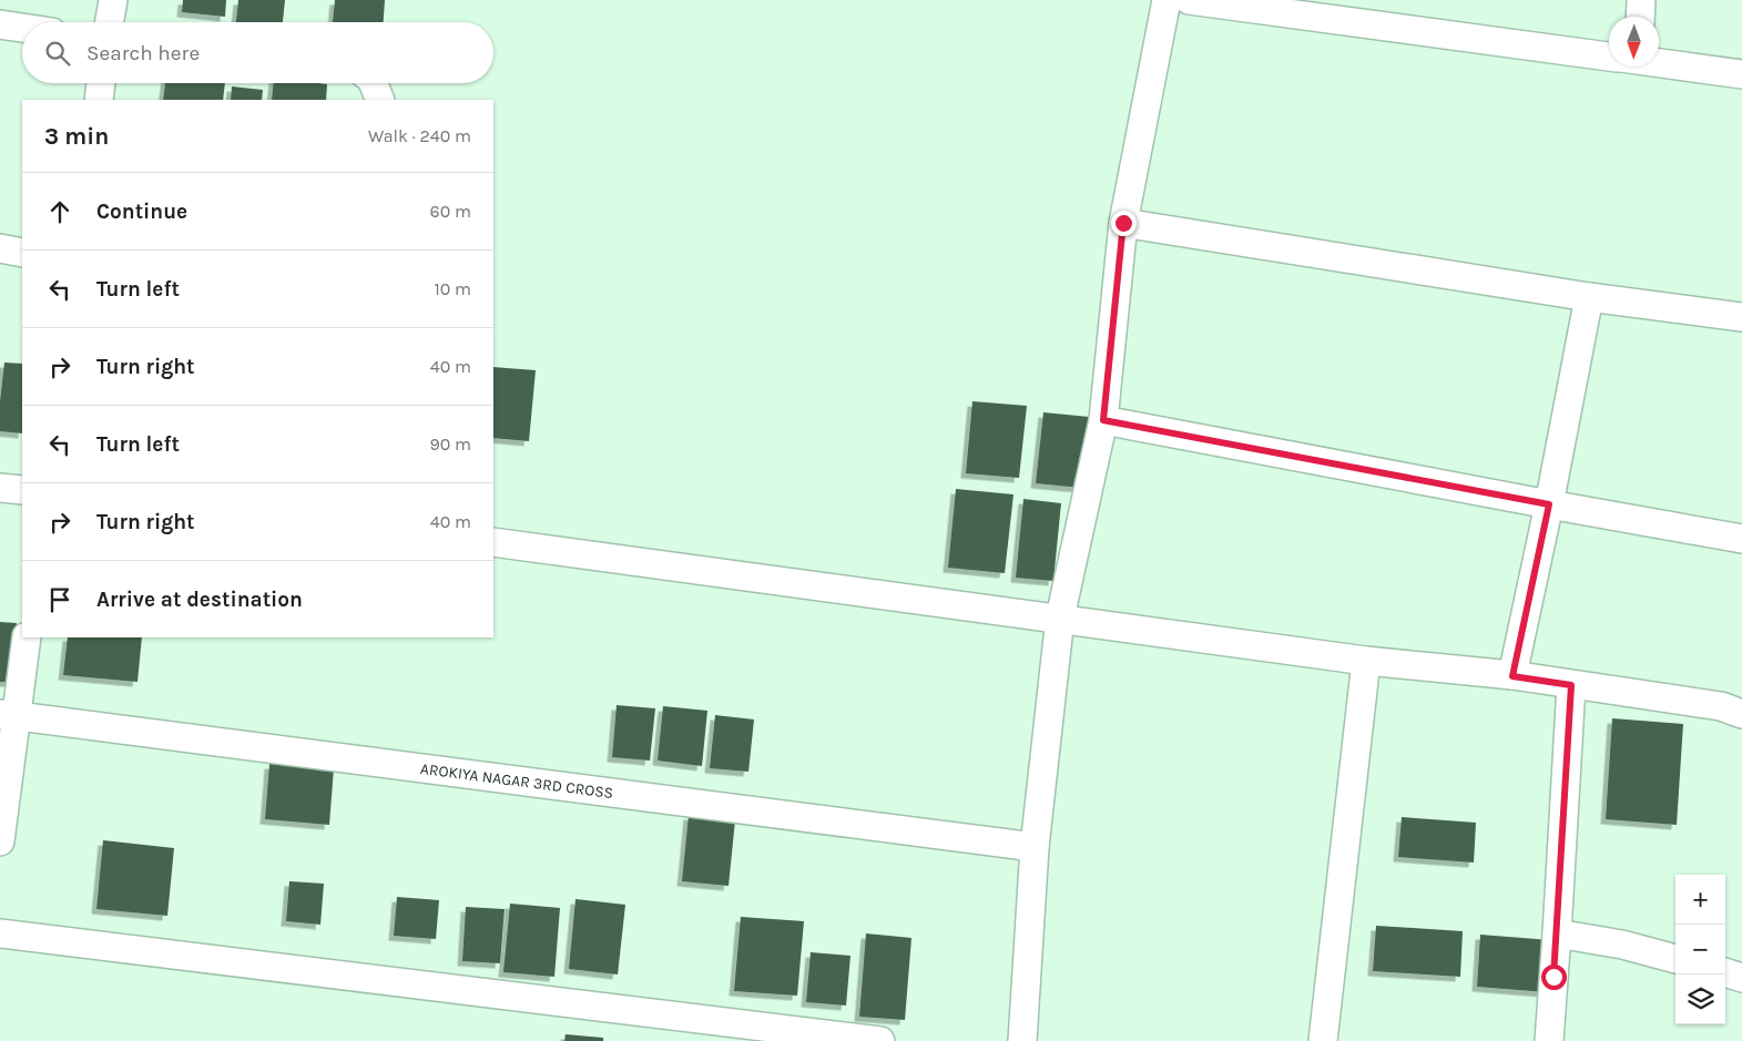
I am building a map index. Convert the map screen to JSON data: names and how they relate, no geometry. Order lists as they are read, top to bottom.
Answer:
{
  "streets": {
    "street": ["AROKIYA NAGAR 3RD CROSS"]
  },
  "north": "bottom",
  "page": {
    "search": "Search here",
    "heading": ["3 min", "Walk · 240 m"],
    "list": [
      ["Continue", "60 m"],
      ["Turn left", "10 m"],
      ["Turn right", "40 m"],
      ["Turn left", "90 m"],
      ["Turn right", "40 m"],
      "Arrive at destination"
    ],
    "map_buttons": ["+", "−"]
  }
}
